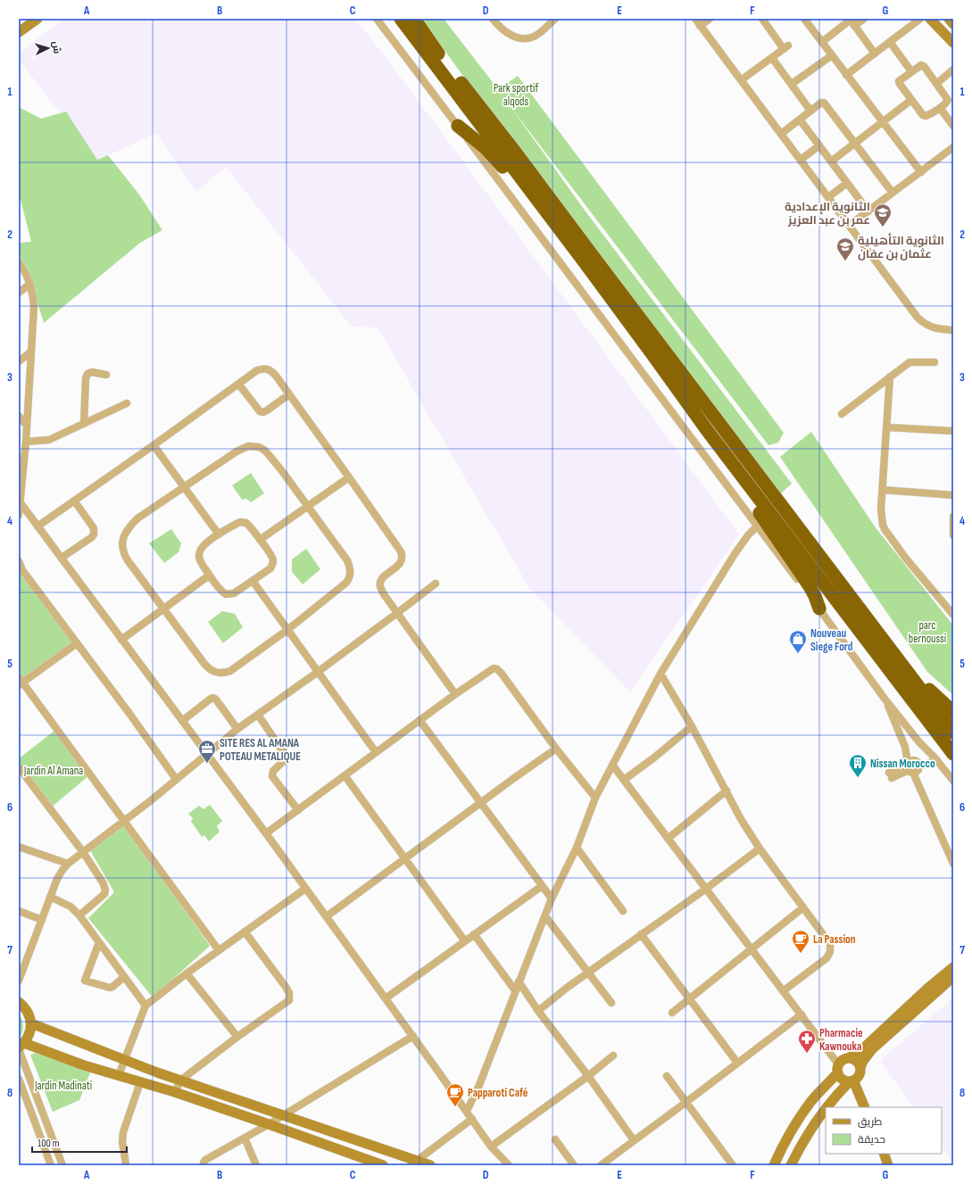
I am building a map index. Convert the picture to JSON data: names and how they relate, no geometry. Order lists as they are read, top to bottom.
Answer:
{
  "parks": [
    "Park sportif alqods",
    "parc bernoussi",
    "Jardin Al Amana",
    "Jardin Madinati"
  ],
  "places": {
    "school or university": ["الثانوية الإعدادية عمر بن عبد العزيز", "الثانوية التأهيلية عثمان بن عفان"],
    "shop": ["Nouveau Siege Ford"],
    "office": ["SITE RES AL AMANA POTEAU METALIQUE"],
    "building": ["Nissan Morocco"],
    "cafe": ["La Passion", "Papparoti Café"],
    "pharmacy": ["Pharmacie Kawnouka"]
  },
  "legend": ["طريق", "حديقة"],
  "scale_bar": "100 m",
  "north": "right",
  "grid": {
    "columns": [
      "A",
      "B",
      "C",
      "D",
      "E",
      "F",
      "G"
    ],
    "rows": [
      "1",
      "2",
      "3",
      "4",
      "5",
      "6",
      "7",
      "8"
    ]
  }
}
